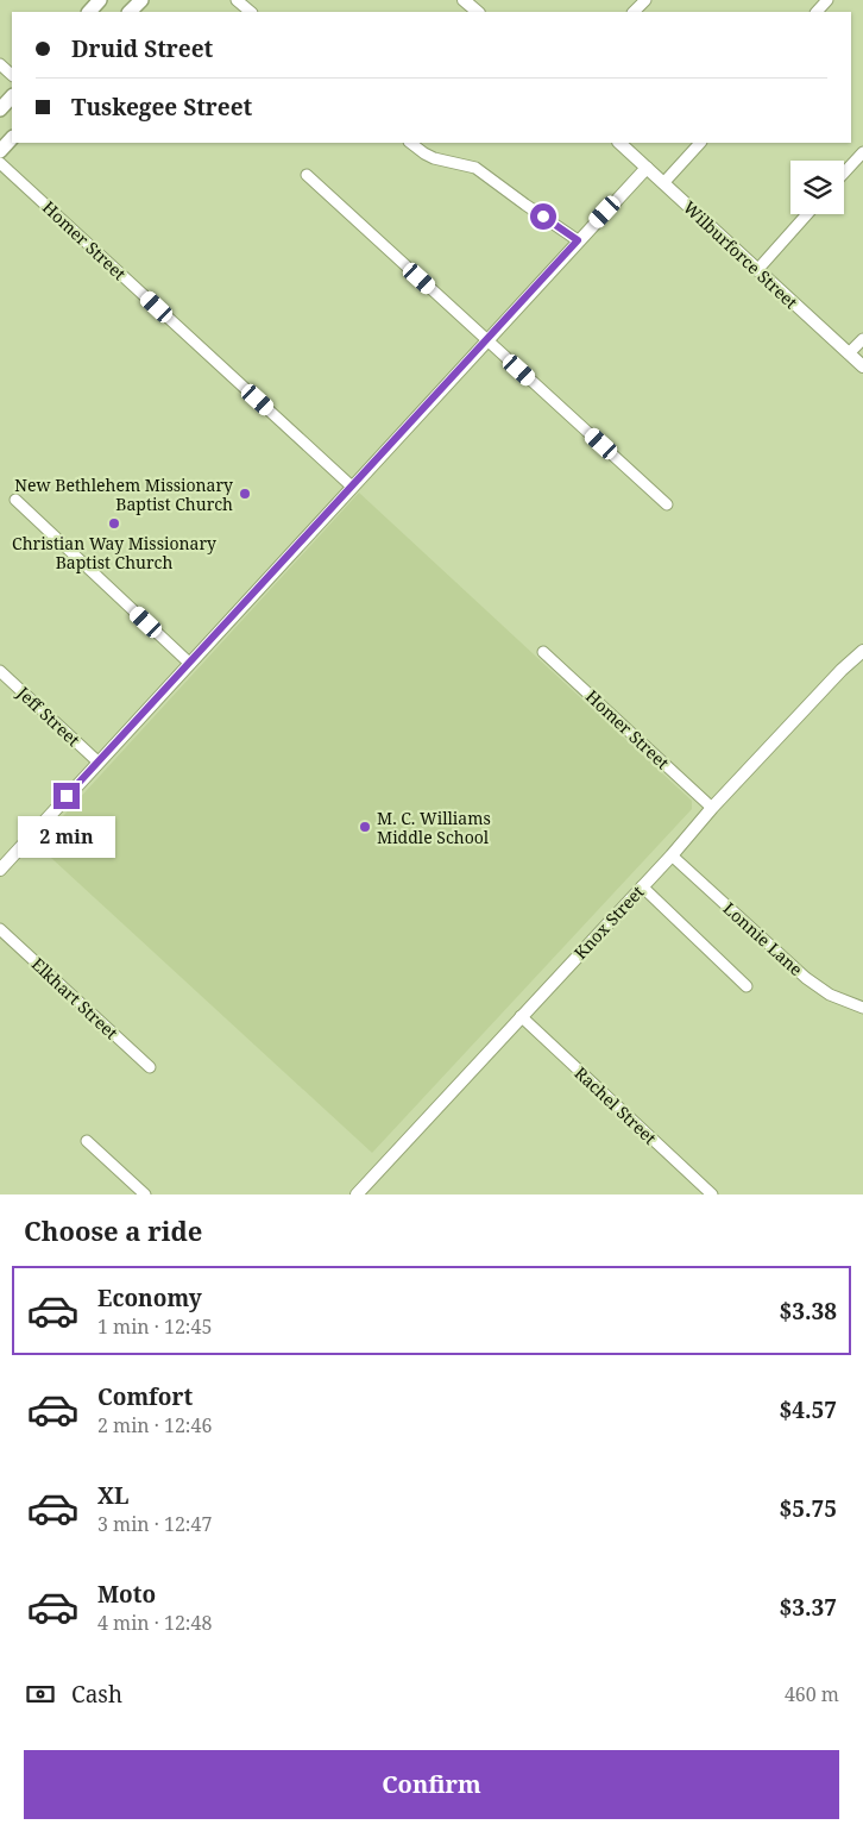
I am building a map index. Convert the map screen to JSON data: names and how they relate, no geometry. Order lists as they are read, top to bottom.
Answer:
{
  "streets": {
    "street": [
      "Homer Street",
      "Wilburforce Street",
      "Jeff Street",
      "Knox Street",
      "Lonnie Lane",
      "Elkhart Street",
      "Rachel Street"
    ]
  },
  "crossings": [
    ["Homer Street", "Knox Street"],
    ["Knox Street", "Lonnie Lane"],
    ["Knox Street", "Rachel Street"]
  ],
  "places": ["New Bethlehem Missionary Baptist Church", "Christian Way Missionary Baptist Church", "M. C. Williams Middle School"],
  "page": {
    "banner": ["Druid Street", "Tuskegee Street"],
    "bubble": "2 min",
    "heading": "Choose a ride",
    "list": [
      {
        "name": "Economy",
        "note": "1 min · 12:45",
        "value": "$3.38"
      },
      {
        "name": "Comfort",
        "note": "2 min · 12:46",
        "value": "$4.57"
      },
      {
        "name": "XL",
        "note": "3 min · 12:47",
        "value": "$5.75"
      },
      {
        "name": "Moto",
        "note": "4 min · 12:48",
        "value": "$3.37"
      }
    ],
    "pay": ["Cash", "460 m"],
    "buttons": "Confirm"
  }
}
